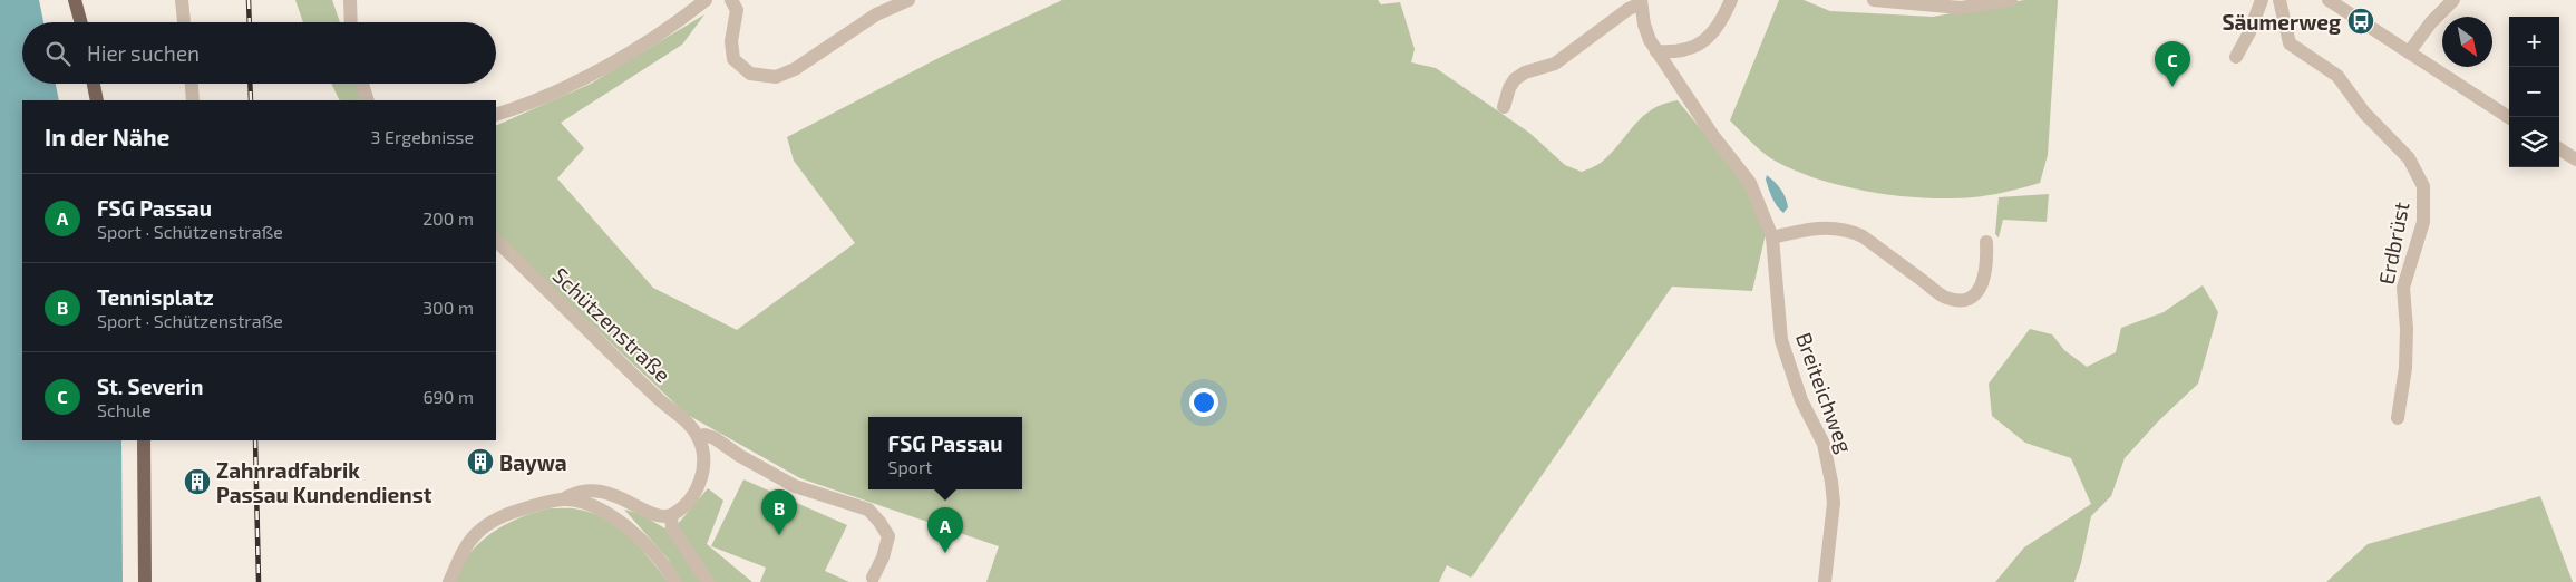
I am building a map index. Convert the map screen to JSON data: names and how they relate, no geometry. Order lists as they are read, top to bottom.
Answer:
{
  "streets": {
    "street": ["Erdbrüst", "Schützenstraße", "Breiteichweg"]
  },
  "places": {
    "bus stop": ["Säumerweg"],
    "building": ["Baywa", "Zahnradfabrik Passau Kundendienst"]
  },
  "north": "bottom right",
  "page": {
    "map_buttons": ["+", "−"],
    "search": "Hier suchen",
    "pins": ["C", "B", "A"],
    "heading": ["In der Nähe", "3 Ergebnisse"],
    "list": [
      {
        "mark": "A",
        "name": "FSG Passau",
        "note": "Sport · Schützenstraße",
        "value": "200 m"
      },
      {
        "mark": "B",
        "name": "Tennisplatz",
        "note": "Sport · Schützenstraße",
        "value": "300 m"
      },
      {
        "mark": "C",
        "name": "St. Severin",
        "note": "Schule",
        "value": "690 m"
      }
    ],
    "popup": ["FSG Passau", "Sport"]
  }
}
